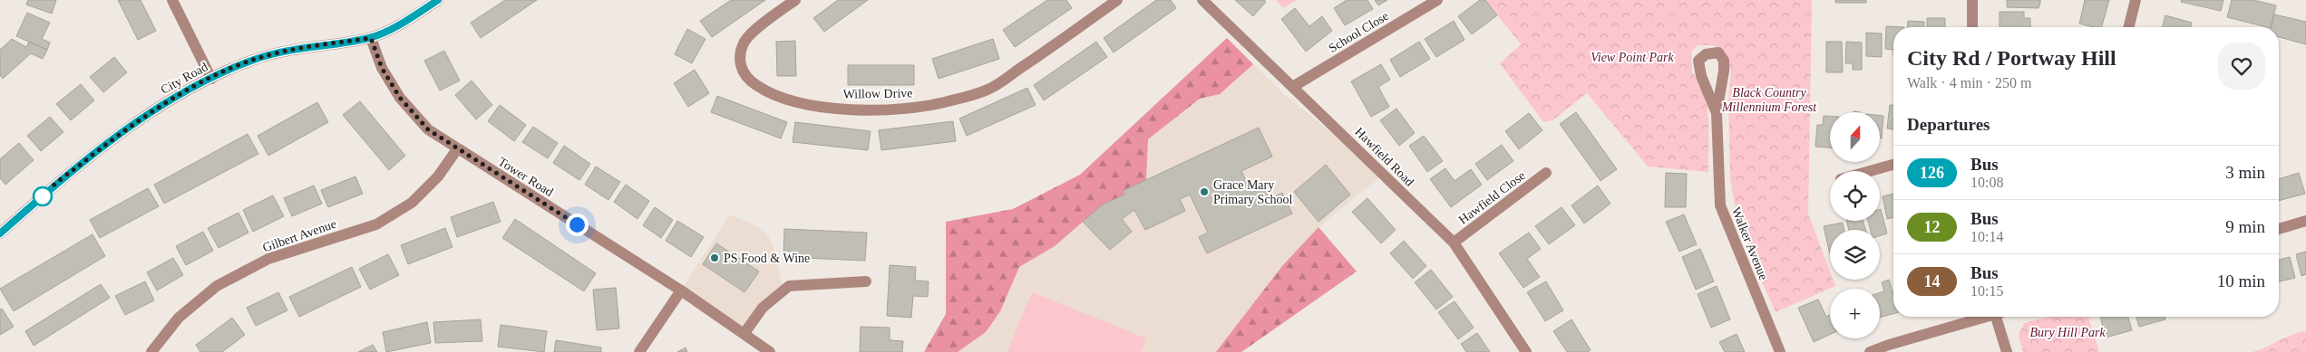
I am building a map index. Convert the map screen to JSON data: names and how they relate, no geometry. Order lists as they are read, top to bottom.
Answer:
{
  "streets": {
    "street": [
      "School Close",
      "City Road",
      "Willow Drive",
      "Hawfield Road",
      "Tower Road",
      "Hawfield Close",
      "Gilbert Avenue",
      "Walker Avenue"
    ]
  },
  "crossings": [
    ["School Close", "Hawfield Road"],
    ["City Road", "Tower Road"],
    ["Hawfield Road", "Hawfield Close"],
    ["Tower Road", "Gilbert Avenue"]
  ],
  "parks": ["View Point Park", "Black Country Millennium Forest", "Bury Hill Park"],
  "places": ["Grace Mary Primary School", "PS Food & Wine"],
  "lines": ["bus line 126"],
  "north": "top",
  "page": {
    "heading": [
      ["City Rd / Portway Hill", "Walk · 4 min · 250 m"],
      "Departures"
    ],
    "map_buttons": "+",
    "list": [
      {
        "mark": "126",
        "name": "Bus",
        "note": "10:08",
        "value": "3 min"
      },
      {
        "mark": "12",
        "name": "Bus",
        "note": "10:14",
        "value": "9 min"
      },
      {
        "mark": "14",
        "name": "Bus",
        "note": "10:15",
        "value": "10 min"
      }
    ]
  }
}
